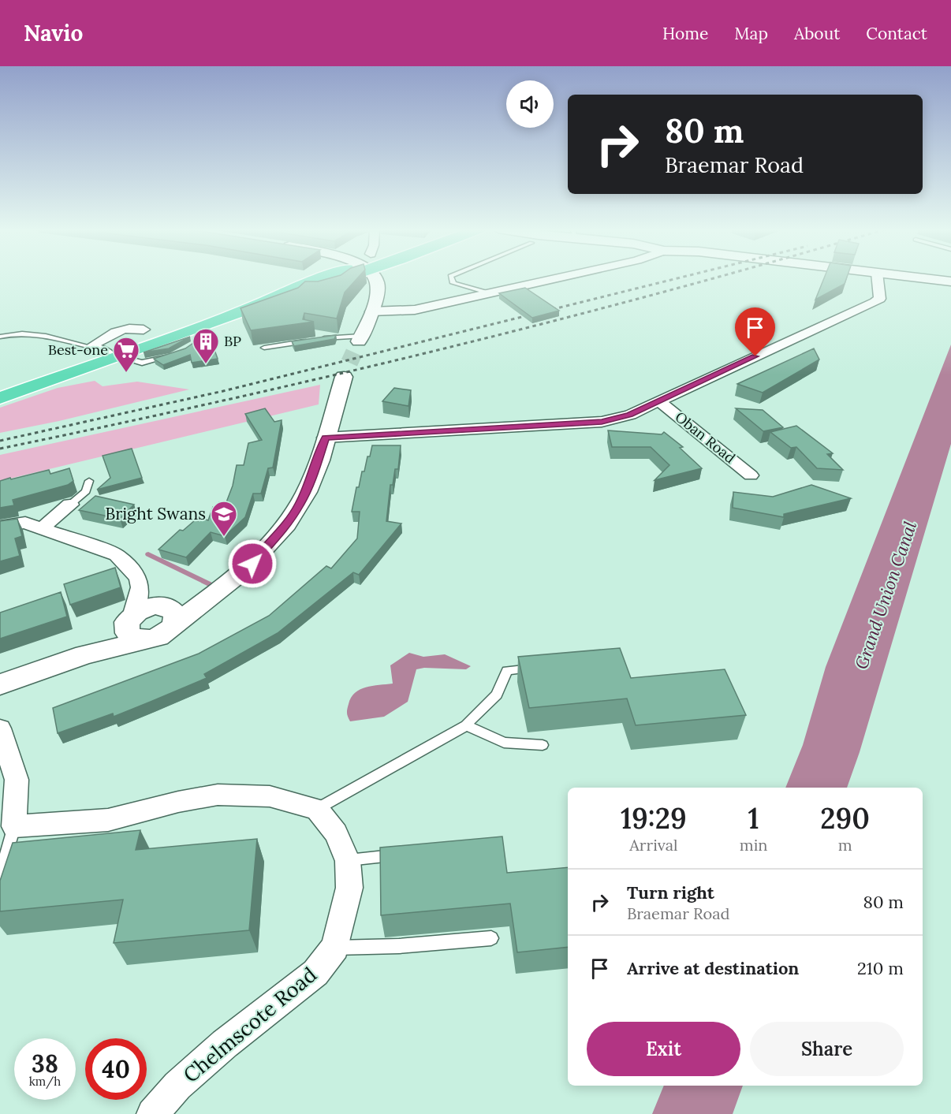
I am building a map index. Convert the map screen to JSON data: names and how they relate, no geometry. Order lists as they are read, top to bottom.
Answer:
{
  "streets": {
    "street": ["Oban Road", "Chelmscote Road"]
  },
  "water": ["Grand Union Canal"],
  "places": {
    "building": ["BP"],
    "supermarket": ["Best-one"],
    "school or university": ["Bright Swans"]
  },
  "page": {
    "header": "Navio",
    "nav": [
      "Home",
      "Map",
      "About",
      "Contact"
    ],
    "turn": ["80 m", "Braemar Road"],
    "eta": [
      "19:29",
      "Arrival",
      "1",
      "min",
      "290",
      "m"
    ],
    "list": [
      {
        "name": "Turn right",
        "note": "Braemar Road",
        "value": "80 m"
      },
      {
        "name": "Arrive at destination",
        "value": "210 m"
      }
    ],
    "buttons": ["Exit", "Share"],
    "speed": "38 km/h",
    "limit": "40"
  }
}
